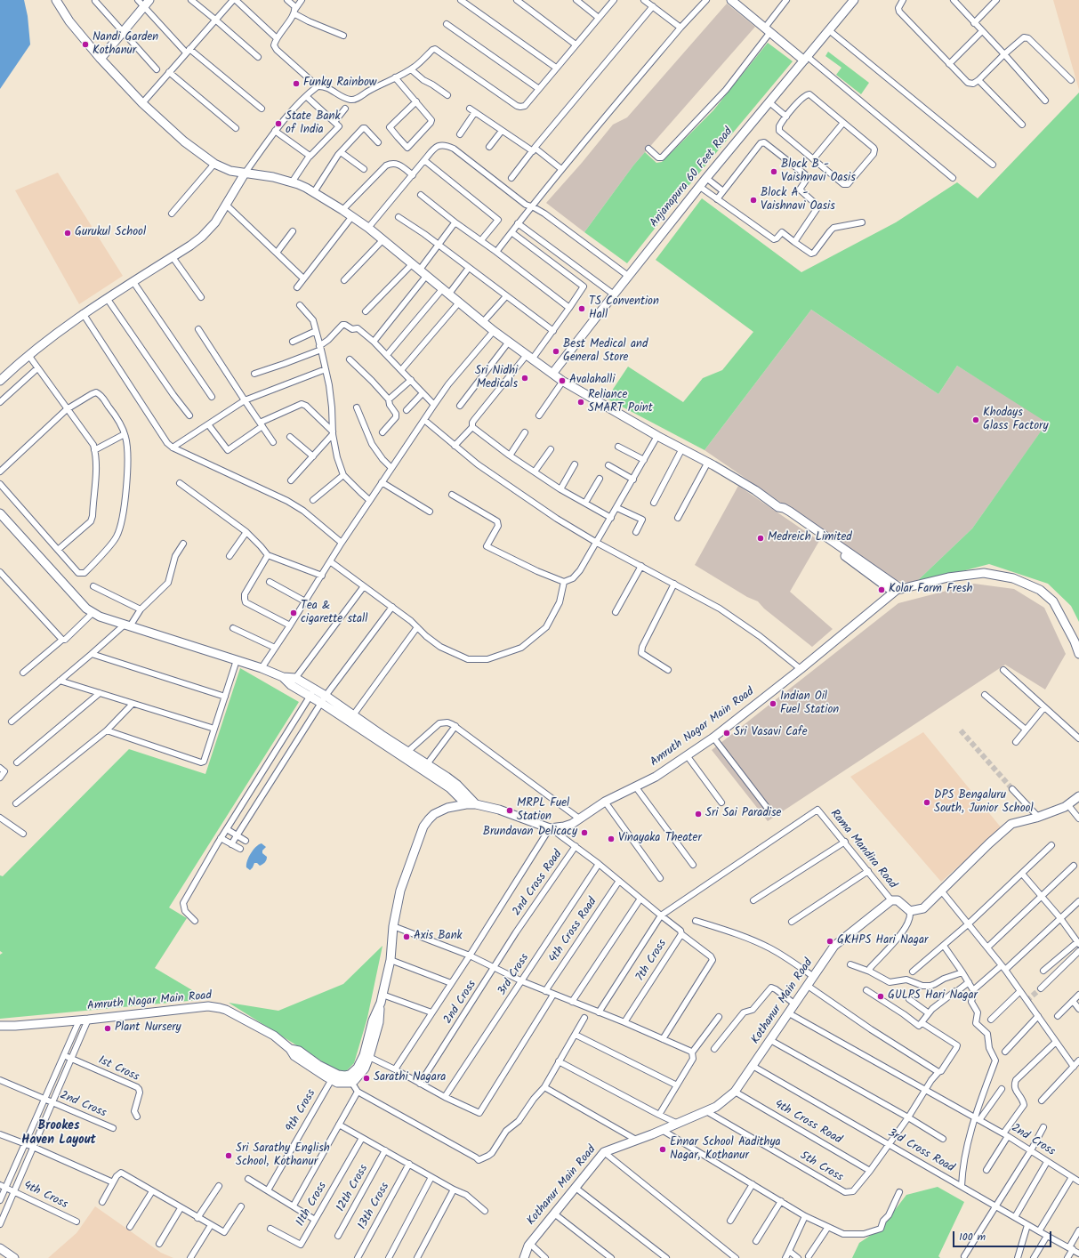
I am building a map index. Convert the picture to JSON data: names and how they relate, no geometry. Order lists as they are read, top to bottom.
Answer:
{
  "streets": {
    "street": [
      "Anjanapura 60 Feet Road",
      "Amruth Nagar Main Road",
      "Rama Mandira Road",
      "2nd Cross Road",
      "4th Cross Road",
      "7th Cross",
      "3rd Cross",
      "Kothanur Main Road",
      "2nd Cross",
      "1st Cross",
      "9th Cross",
      "3rd Cross Road",
      "5th Cross",
      "12th Cross",
      "4th Cross",
      "11th Cross",
      "13th Cross"
    ]
  },
  "crossings": [
    ["Amruth Nagar Main Road", "7th Cross"],
    ["Amruth Nagar Main Road", "9th Cross"],
    ["Rama Mandira Road", "7th Cross"],
    ["Rama Mandira Road", "Kothanur Main Road"],
    ["2nd Cross Road", "7th Cross"],
    ["2nd Cross Road", "2nd Cross"],
    ["4th Cross Road", "7th Cross"],
    ["4th Cross Road", "Kothanur Main Road"],
    ["4th Cross Road", "5th Cross"],
    ["7th Cross", "3rd Cross"],
    ["Kothanur Main Road", "2nd Cross"],
    ["Kothanur Main Road", "3rd Cross Road"],
    ["Kothanur Main Road", "5th Cross"]
  ],
  "districts": ["Brookes Haven Layout"],
  "places": [
    "Nandi Garden Kothanur",
    "Funky Rainbow",
    "State Bank of India",
    "Block B - Vaishnavi Oasis",
    "Block A - Vaishnavi Oasis",
    "Gurukul School",
    "TS Convention Hall",
    "Best Medical and General Store",
    "Sri Nidhi Medicals",
    "Avalahalli",
    "Reliance SMART Point",
    "Khodays Glass Factory",
    "Medreich Limited",
    "Kolar Farm Fresh",
    "Tea & cigarette stall",
    "Indian Oil Fuel Station",
    "Sri Vasavi Cafe",
    "DPS Bengaluru South, Junior School",
    "MRPL Fuel Station",
    "Sri Sai Paradise",
    "Brundavan Delicacy",
    "Vinayaka Theater",
    "Axis Bank",
    "GKHPS Hari Nagar",
    "GULPS Hari Nagar",
    "Plant Nursery",
    "Sarathi Nagara",
    "Ennar School Aadithya Nagar, Kothanur",
    "Sri Sarathy English School, Kothanur"
  ],
  "scale_bar": "100 m"
}
